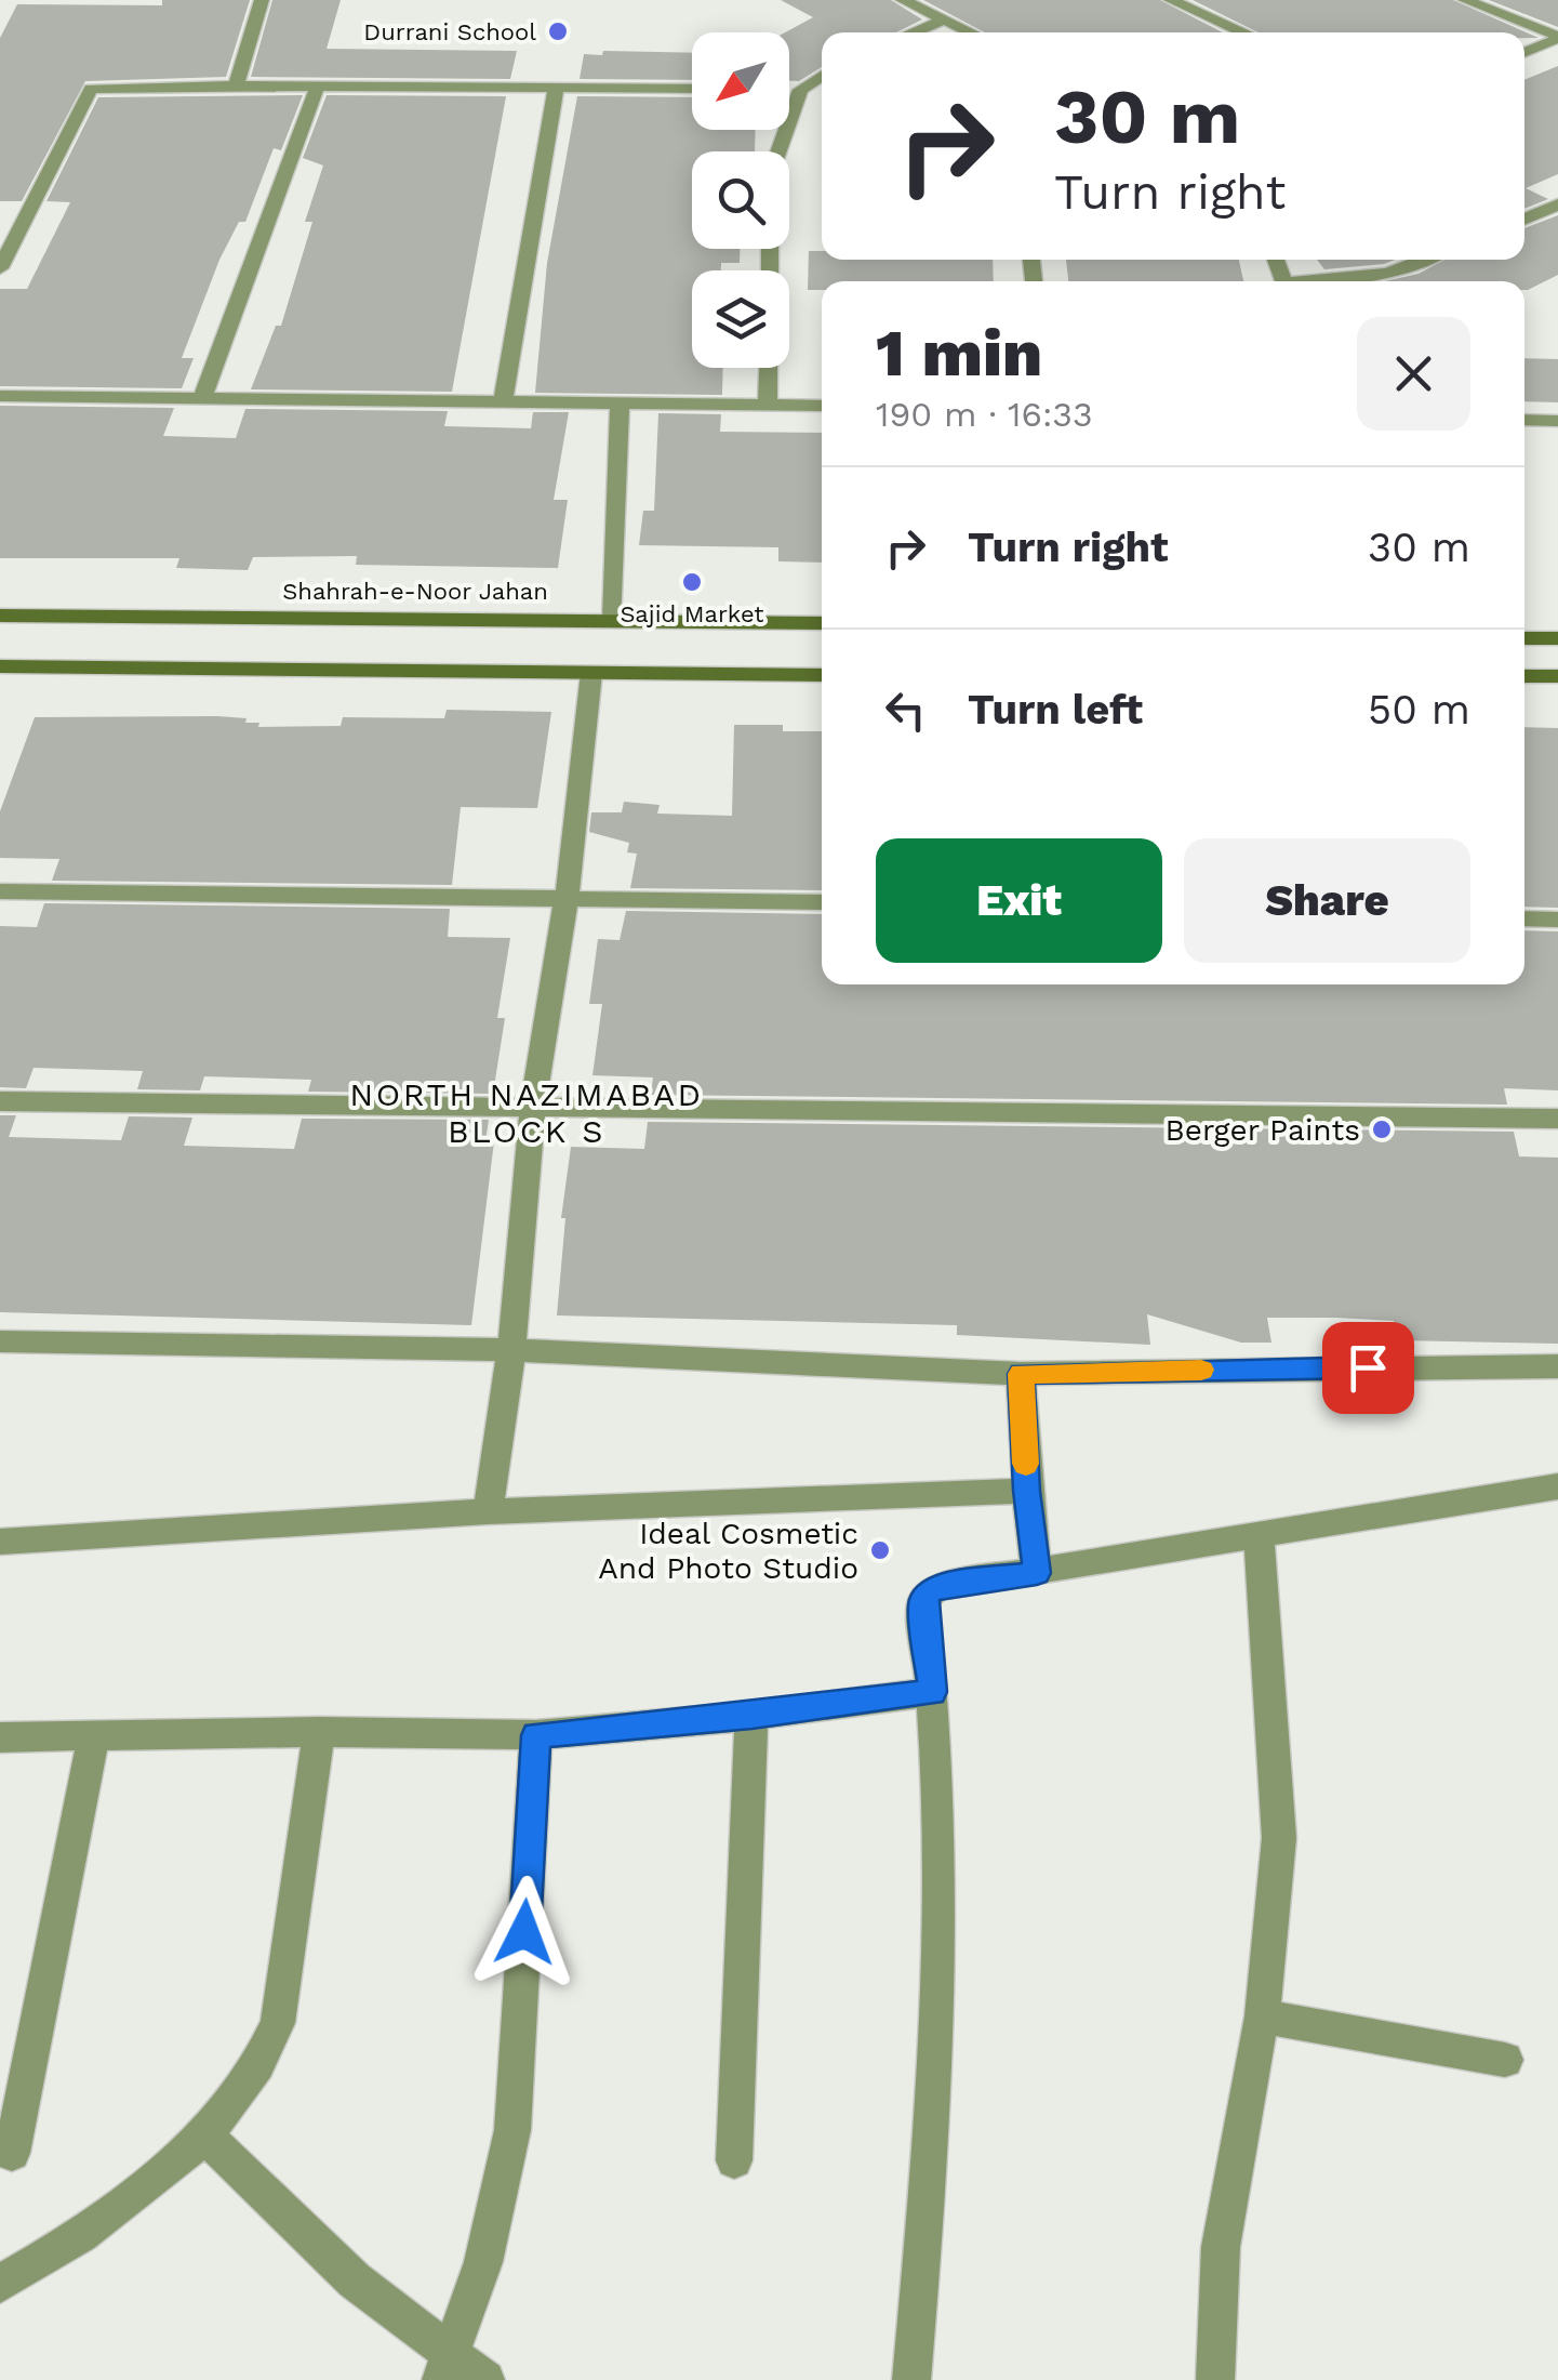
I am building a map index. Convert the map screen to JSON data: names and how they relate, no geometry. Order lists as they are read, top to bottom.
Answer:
{
  "streets": {
    "main road": ["Shahrah-e-Noor Jahan"]
  },
  "districts": ["NORTH NAZIMABAD BLOCK S"],
  "places": [
    "Durrani School",
    "Sajid Market",
    "Berger Paints",
    "Ideal Cosmetic And Photo Studio"
  ],
  "north": "bottom left",
  "page": {
    "turn": ["30 m", "Turn right"],
    "heading": ["1 min", "190 m · 16:33"],
    "list": [
      {
        "name": "Turn right",
        "value": "30 m"
      },
      {
        "name": "Turn left",
        "value": "50 m"
      }
    ],
    "buttons": ["Exit", "Share"]
  }
}
